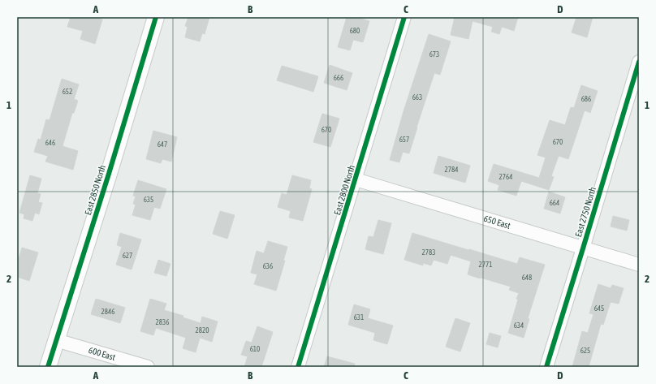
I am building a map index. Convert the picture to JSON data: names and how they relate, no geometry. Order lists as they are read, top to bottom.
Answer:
{
  "streets": {
    "street": [
      "East 2850 North",
      "East 2800 North",
      "East 2750 North",
      "650 East",
      "600 East"
    ]
  },
  "crossings": [
    ["East 2850 North", "600 East"],
    ["East 2800 North", "650 East"],
    ["East 2750 North", "650 East"]
  ],
  "house_numbers": [
    "680",
    "673",
    "666",
    "652",
    "663",
    "686",
    "670",
    "657",
    "670",
    "646",
    "647",
    "2784",
    "2764",
    "635",
    "664",
    "2783",
    "627",
    "2771",
    "636",
    "648",
    "645",
    "2846",
    "631",
    "2836",
    "634",
    "2820",
    "610",
    "625"
  ],
  "grid": {
    "columns": [
      "A",
      "B",
      "C",
      "D"
    ],
    "rows": ["1", "2"]
  }
}
